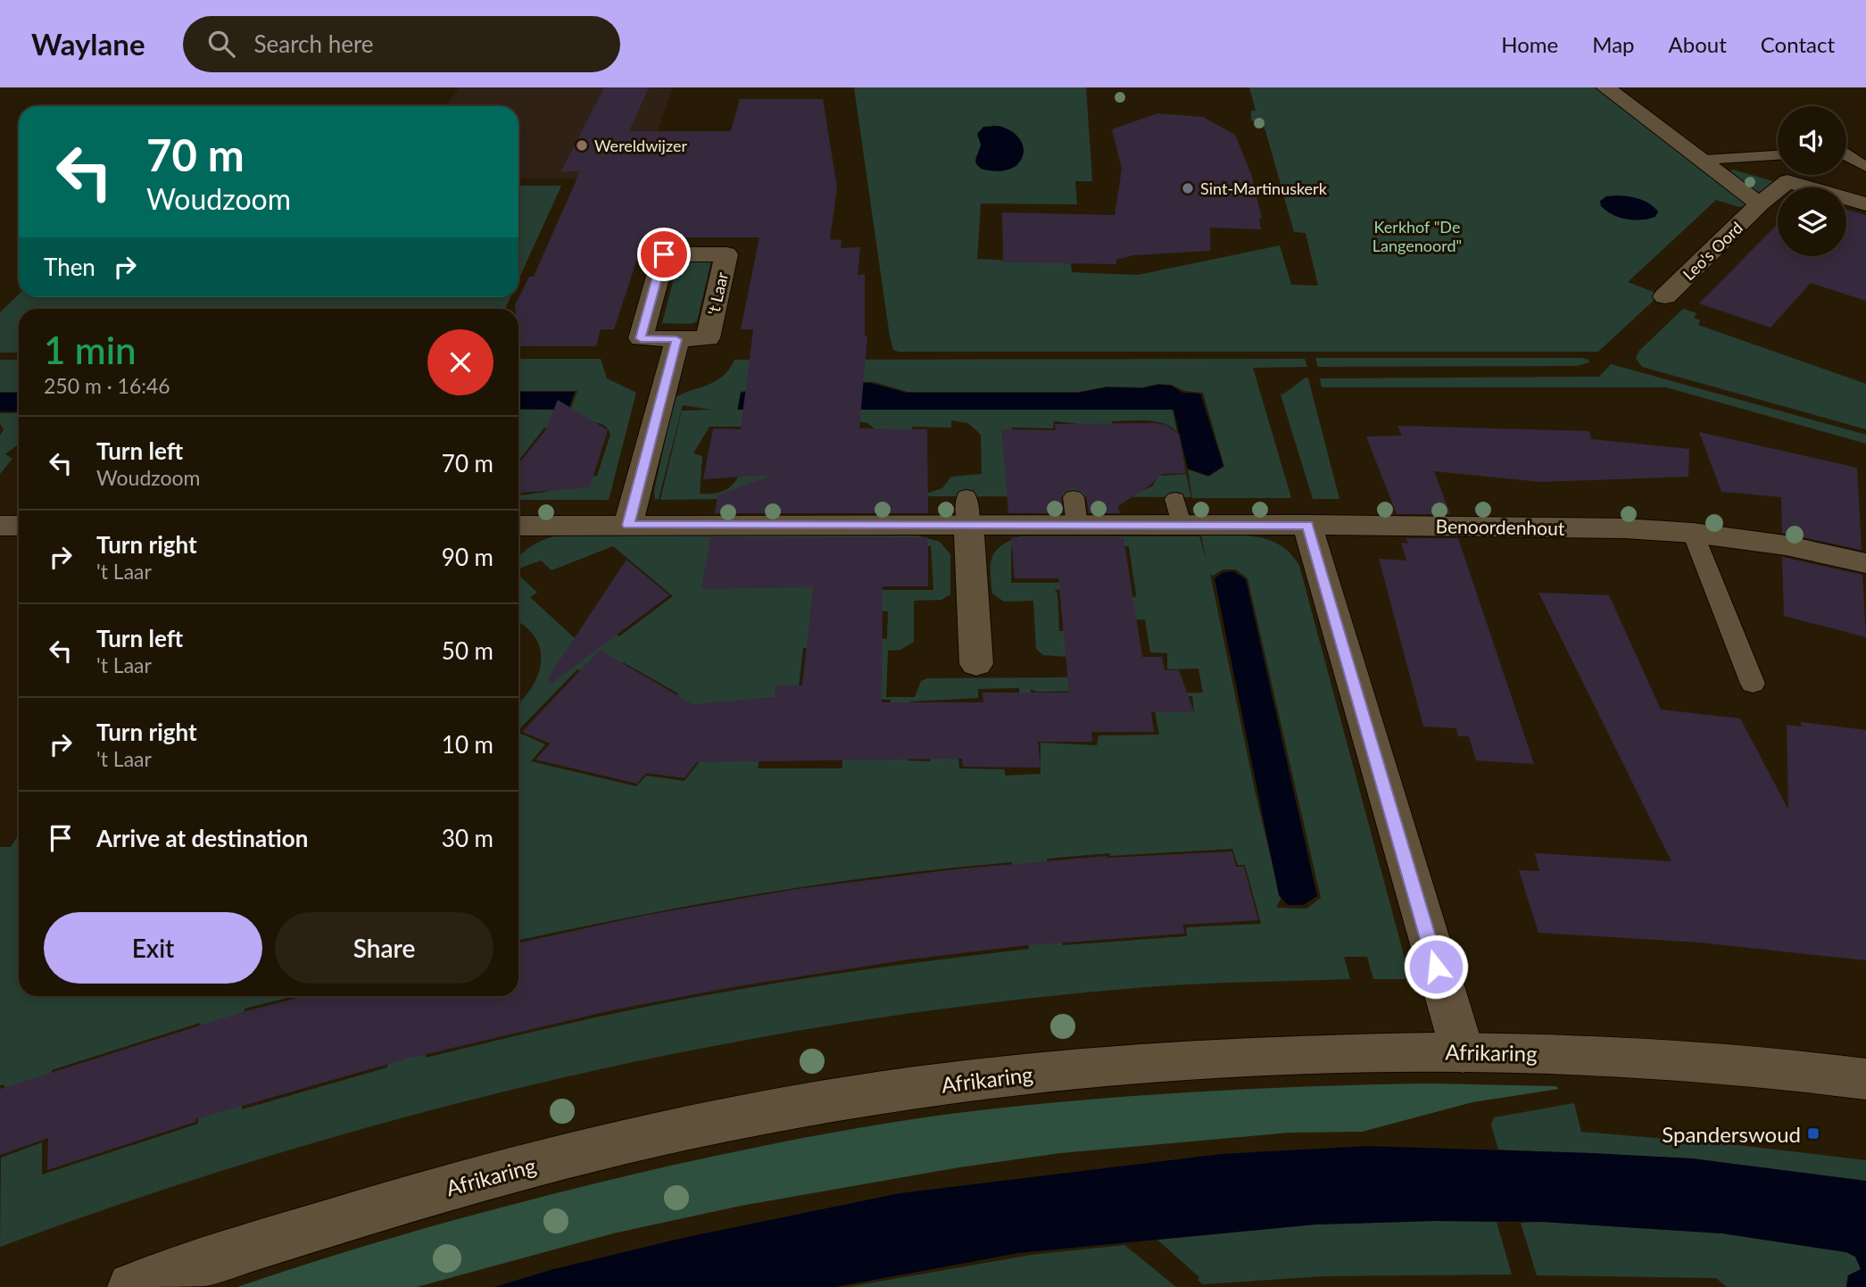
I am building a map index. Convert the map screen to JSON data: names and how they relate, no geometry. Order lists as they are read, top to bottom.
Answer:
{
  "streets": {
    "street": ["Leo's Oord", "Benoordenhout", "Afrikaring"]
  },
  "parks": ["Kerkhof \"De Langenoord\""],
  "places": {
    "other": ["Wereldwijzer", "Sint-Martinuskerk"],
    "transit": ["Spanderswoud"]
  },
  "page": {
    "header": "Waylane",
    "search": "Search here",
    "nav": [
      "Home",
      "Map",
      "About",
      "Contact"
    ],
    "turn": ["70 m", "Woudzoom"],
    "then": "Then",
    "heading": ["1 min", "250 m · 16:46"],
    "list": [
      {
        "name": "Turn left",
        "note": "Woudzoom",
        "value": "70 m"
      },
      {
        "name": "Turn right",
        "note": "'t Laar",
        "value": "90 m"
      },
      {
        "name": "Turn left",
        "note": "'t Laar",
        "value": "50 m"
      },
      {
        "name": "Turn right",
        "note": "'t Laar",
        "value": "10 m"
      },
      {
        "name": "Arrive at destination",
        "value": "30 m"
      }
    ],
    "buttons": ["Exit", "Share"]
  }
}
